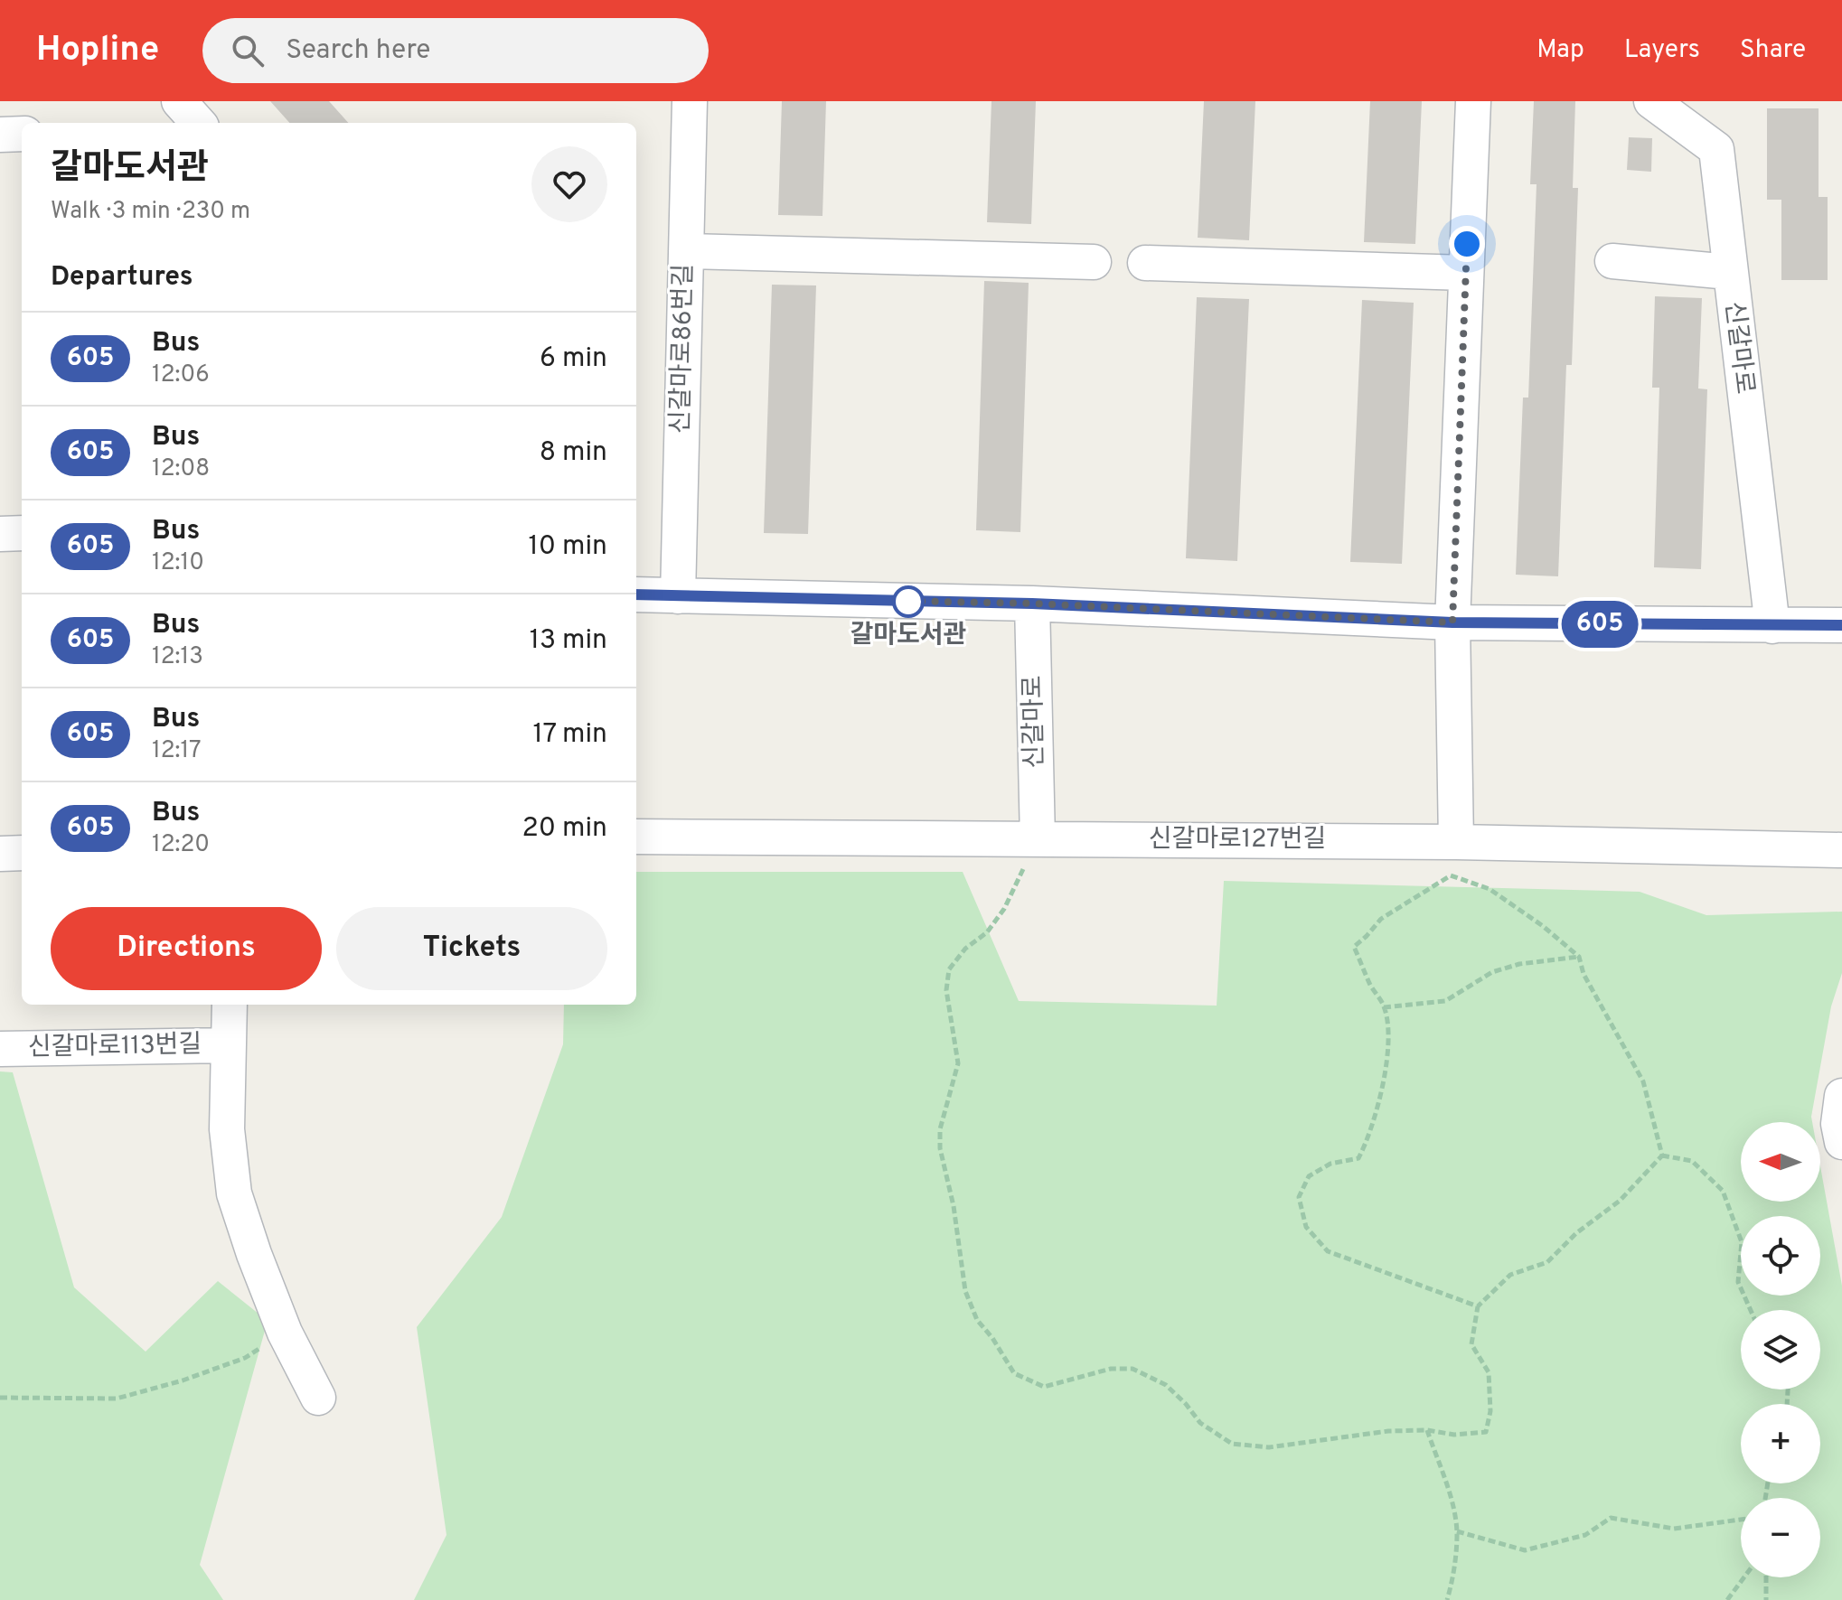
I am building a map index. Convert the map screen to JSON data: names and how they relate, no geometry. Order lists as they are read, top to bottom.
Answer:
{
  "streets": {
    "street": [
      "신갈마로",
      "신갈마로86번길",
      "신갈마로127번길",
      "신갈마로113번길"
    ]
  },
  "crossings": [
    ["신갈마로", "신갈마로127번길"]
  ],
  "places": ["갈마도서관"],
  "lines": ["bus line 605"],
  "north": "left",
  "page": {
    "header": "Hopline",
    "search": "Search here",
    "nav": ["Map", "Layers", "Share"],
    "on_map": "605",
    "heading": [
      ["갈마도서관", "Walk · 3 min · 230 m"],
      "Departures"
    ],
    "list": [
      {
        "mark": "605",
        "name": "Bus",
        "note": "12:06",
        "value": "6 min"
      },
      {
        "mark": "605",
        "name": "Bus",
        "note": "12:08",
        "value": "8 min"
      },
      {
        "mark": "605",
        "name": "Bus",
        "note": "12:10",
        "value": "10 min"
      },
      {
        "mark": "605",
        "name": "Bus",
        "note": "12:13",
        "value": "13 min"
      },
      {
        "mark": "605",
        "name": "Bus",
        "note": "12:17",
        "value": "17 min"
      },
      {
        "mark": "605",
        "name": "Bus",
        "note": "12:20",
        "value": "20 min"
      }
    ],
    "buttons": ["Directions", "Tickets"],
    "map_buttons": ["+", "−"]
  }
}
